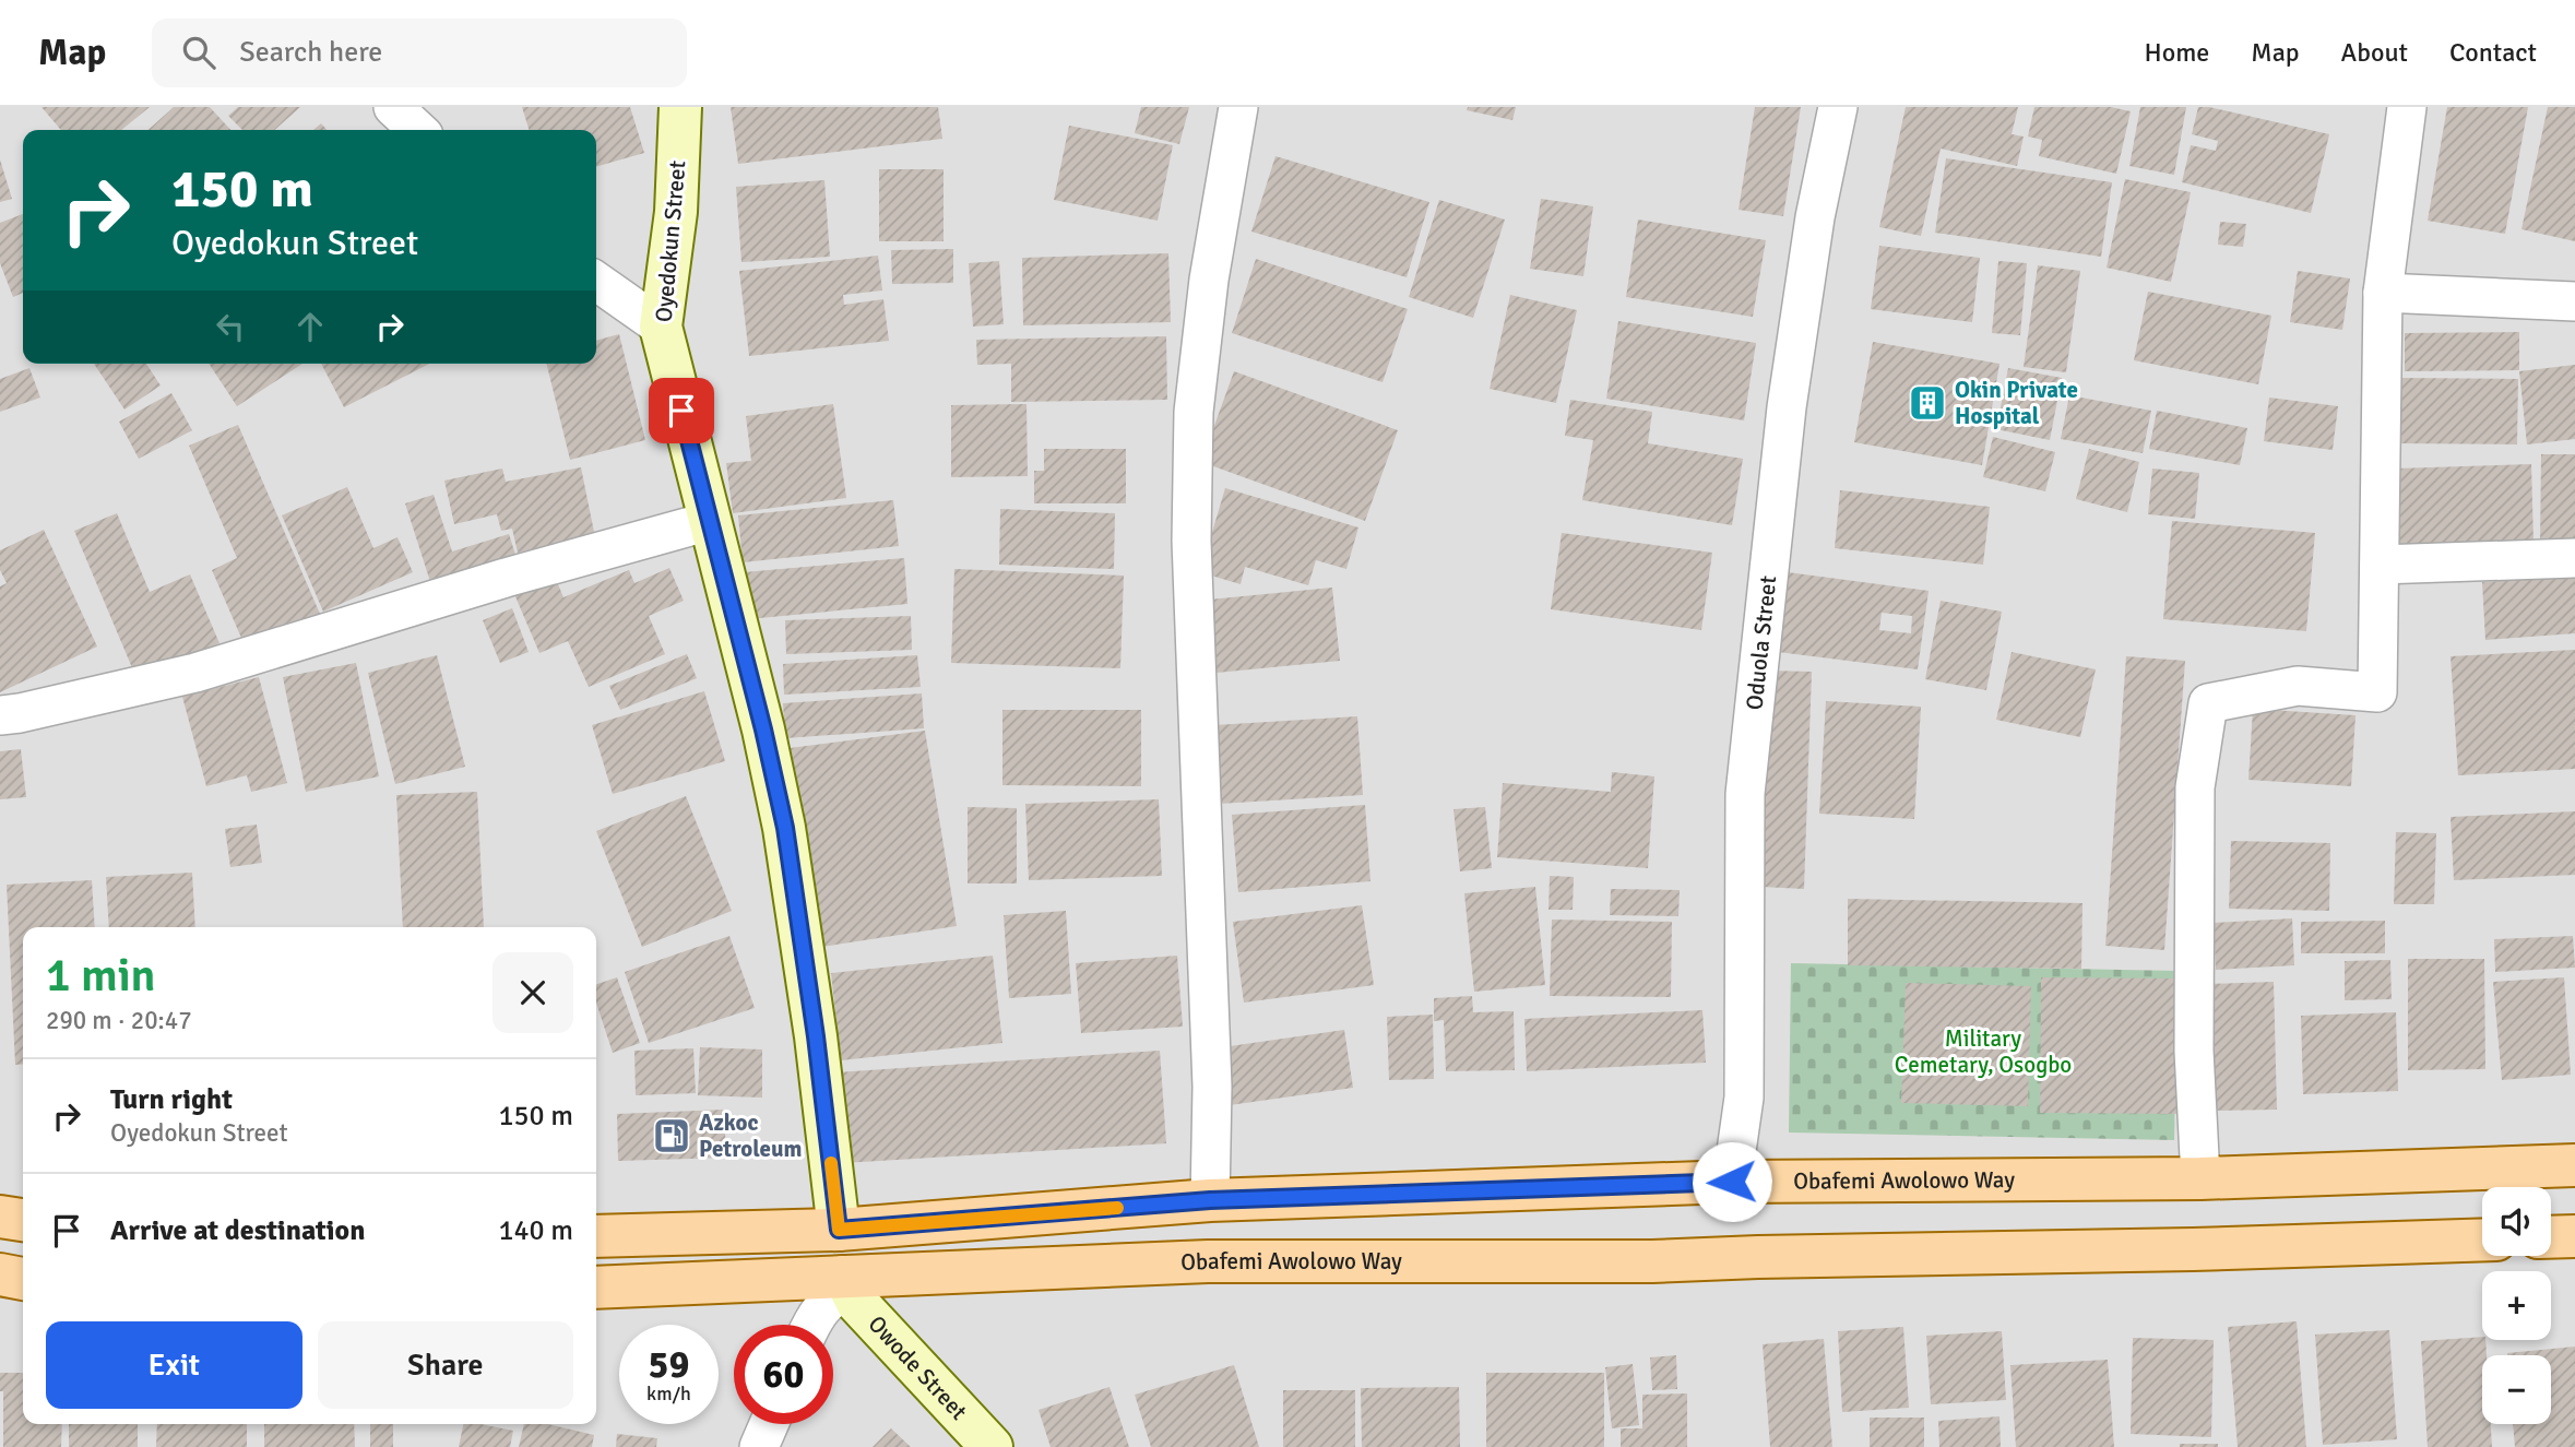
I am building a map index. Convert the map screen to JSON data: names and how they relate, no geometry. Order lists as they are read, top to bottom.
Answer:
{
  "streets": {
    "main road": ["Obafemi Awolowo Way"],
    "street": ["Oyedokun Street", "Oduola Street", "Owode Street"]
  },
  "crossings": [
    ["Oyedokun Street", "Obafemi Awolowo Way"],
    ["Oduola Street", "Obafemi Awolowo Way"],
    ["Obafemi Awolowo Way", "Owode Street"]
  ],
  "parks": ["Military Cemetary, Osogbo"],
  "places": {
    "building": ["Okin Private Hospital"],
    "fuel station": ["Azkoc Petroleum"]
  },
  "page": {
    "header": "Map",
    "search": "Search here",
    "nav": [
      "Home",
      "Map",
      "About",
      "Contact"
    ],
    "turn": ["150 m", "Oyedokun Street"],
    "heading": ["1 min", "290 m · 20:47"],
    "list": [
      {
        "name": "Turn right",
        "note": "Oyedokun Street",
        "value": "150 m"
      },
      {
        "name": "Arrive at destination",
        "value": "140 m"
      }
    ],
    "map_buttons": ["+", "−"],
    "buttons": ["Exit", "Share"],
    "speed": "59 km/h",
    "limit": "60"
  }
}
